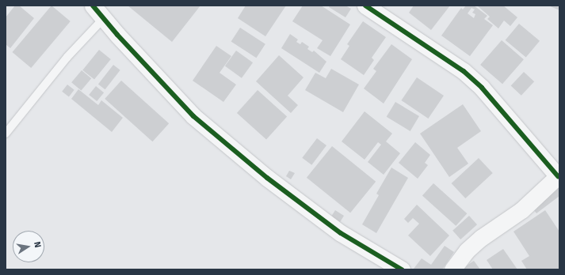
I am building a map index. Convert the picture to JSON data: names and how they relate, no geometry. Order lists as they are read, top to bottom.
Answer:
{
  "north": "right"
}
